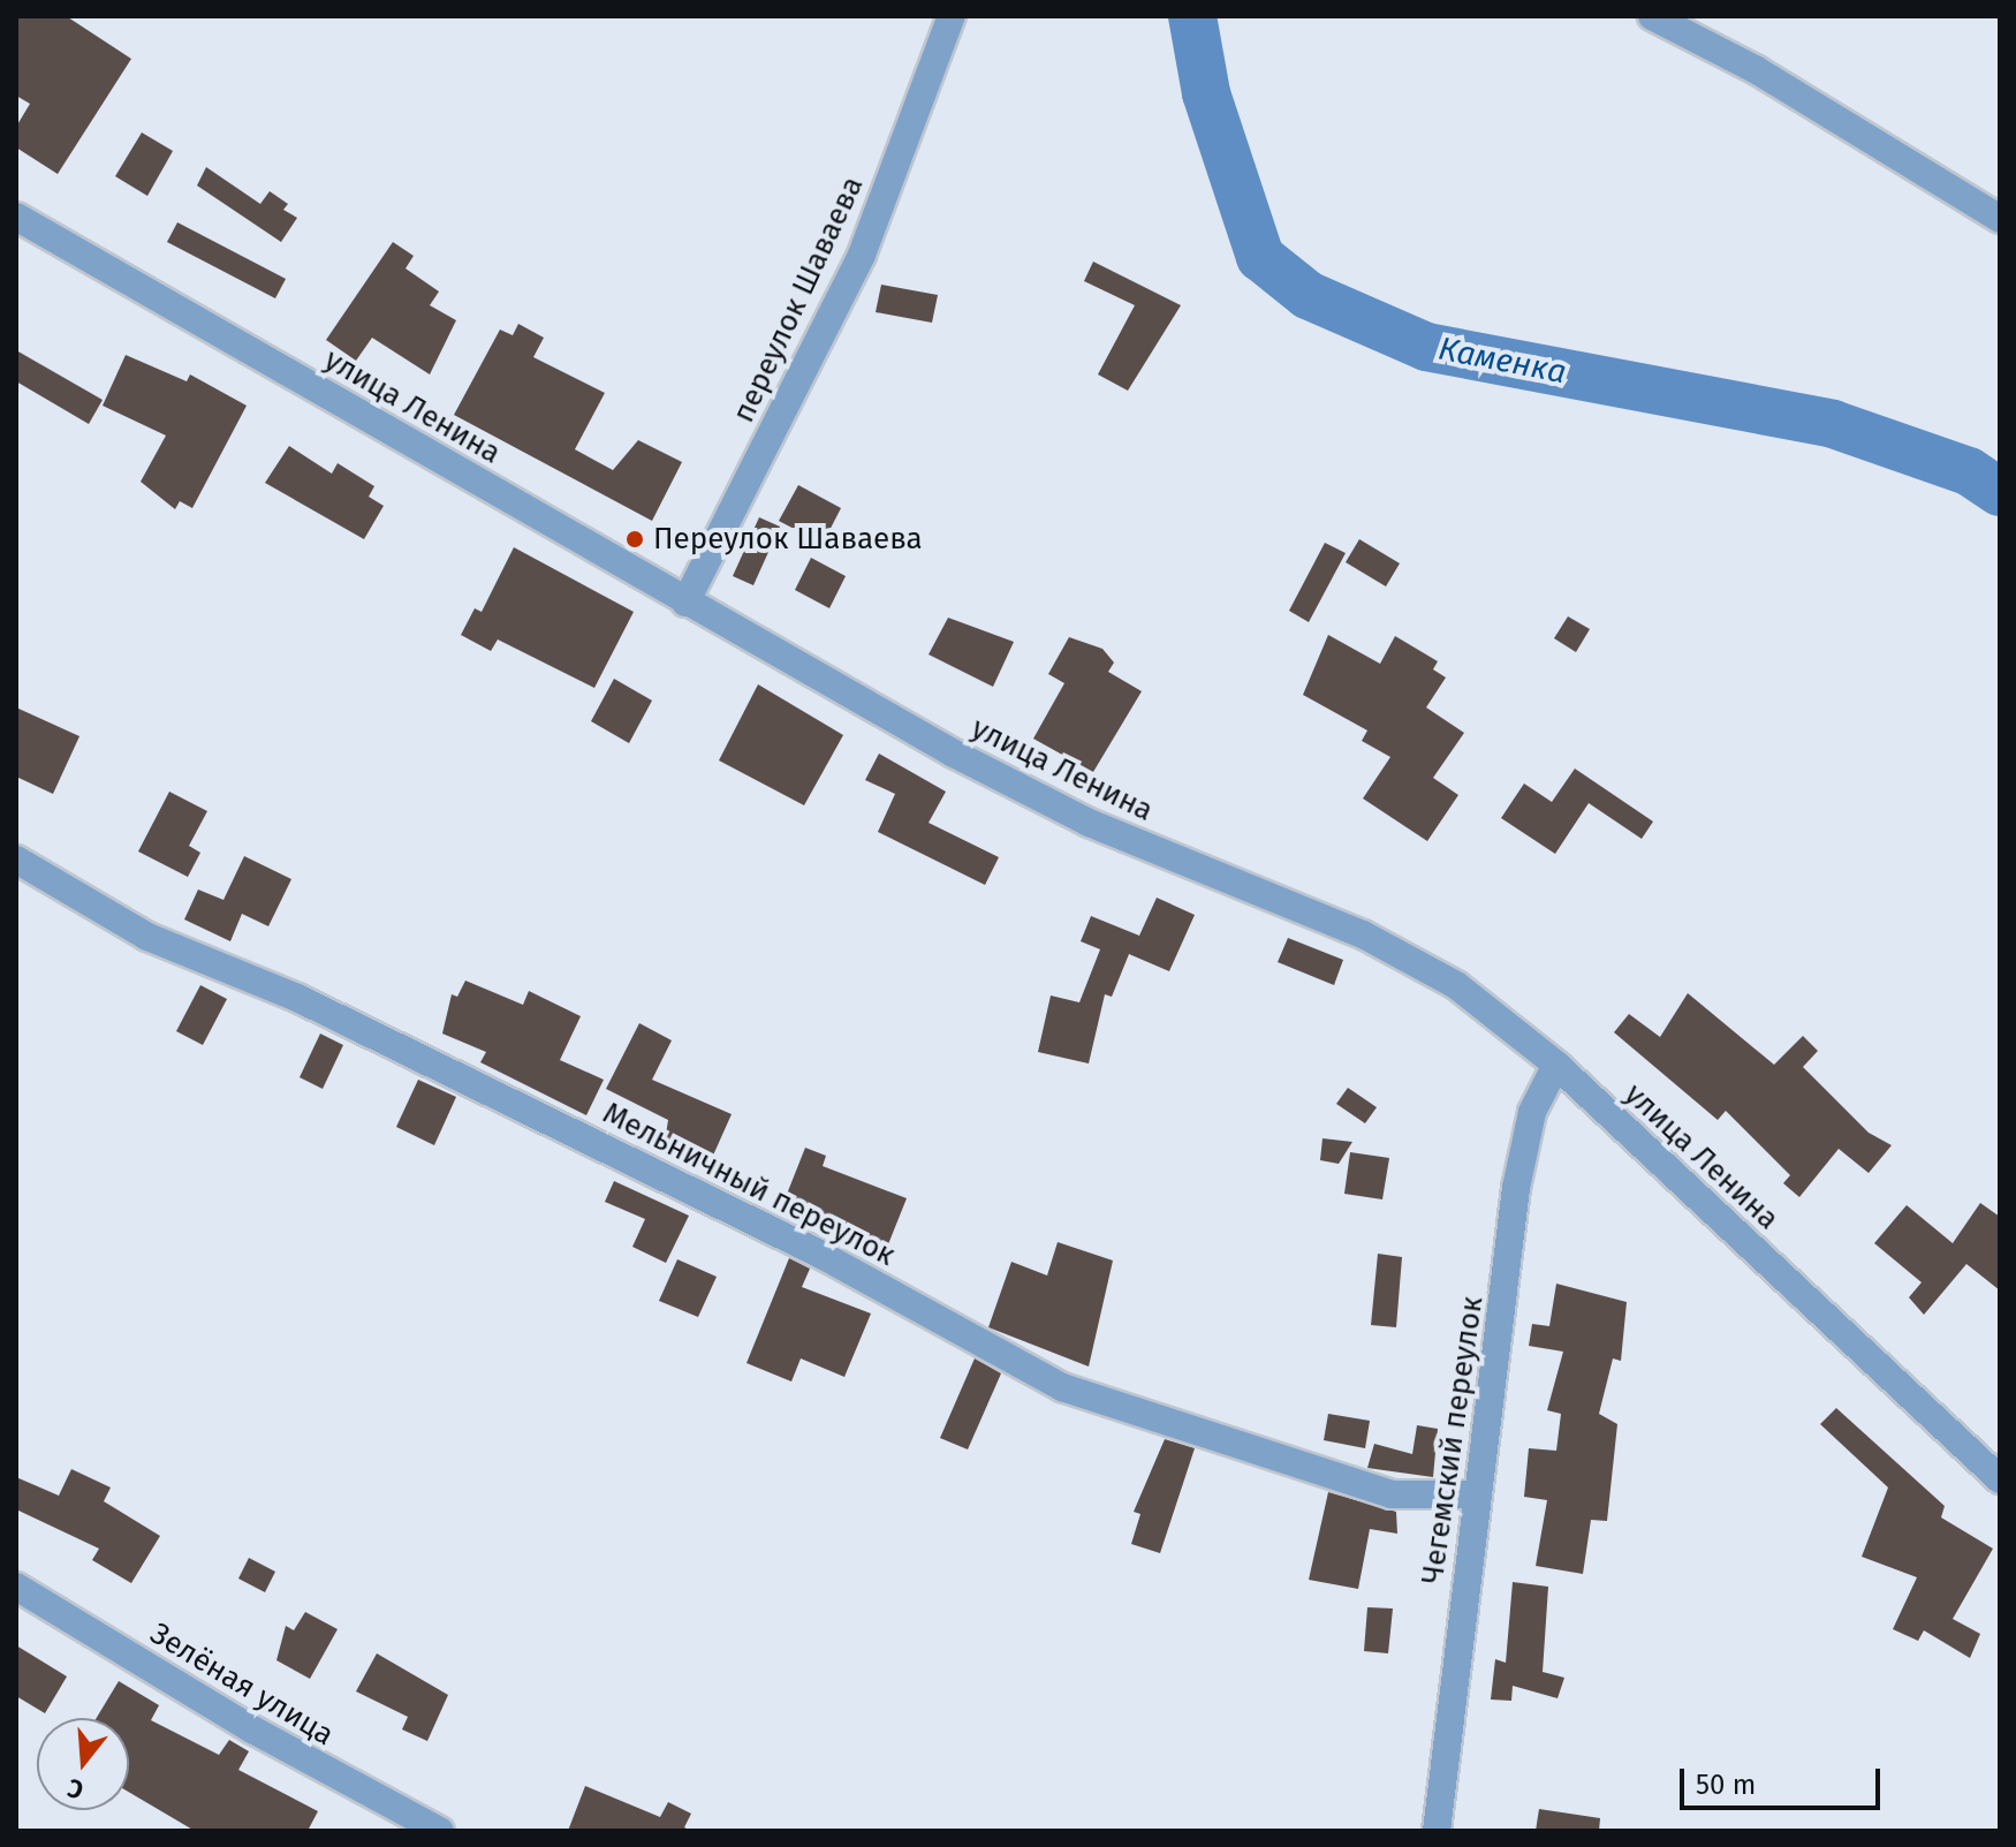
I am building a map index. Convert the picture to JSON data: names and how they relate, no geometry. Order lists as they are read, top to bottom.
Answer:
{
  "streets": {
    "street": [
      "переулок Шаваева",
      "улица Ленина",
      "Мельничный переулок",
      "Чегемский переулок",
      "Зелёная улица"
    ]
  },
  "crossings": [
    ["переулок Шаваева", "улица Ленина"],
    ["улица Ленина", "Чегемский переулок"],
    ["Мельничный переулок", "Чегемский переулок"]
  ],
  "water": ["Каменка"],
  "places": ["Переулок Шаваева"],
  "scale_bar": "50 m",
  "north": "bottom"
}
